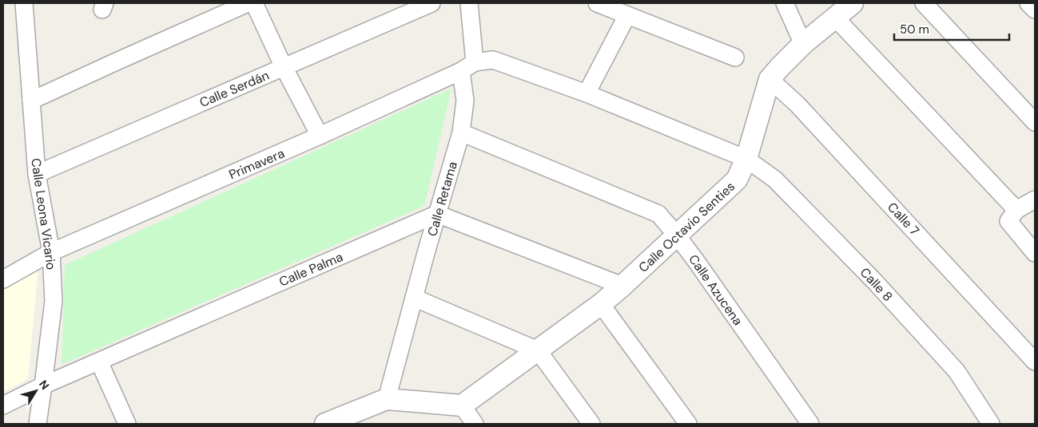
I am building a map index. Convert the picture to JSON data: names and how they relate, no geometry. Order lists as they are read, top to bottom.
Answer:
{
  "streets": {
    "street": [
      "Calle Serdán",
      "Primavera",
      "Calle Retama",
      "Calle Leona Vicario",
      "Calle 7",
      "Calle Octavio Senties",
      "Calle Palma",
      "Calle 8",
      "Calle Azucena"
    ]
  },
  "crossings": [
    ["Calle Serdán", "Calle Leona Vicario"],
    ["Primavera", "Calle Retama"],
    ["Primavera", "Calle Leona Vicario"],
    ["Calle Retama", "Calle Palma"],
    ["Calle Retama", "Calle Azucena"],
    ["Calle Leona Vicario", "Calle Palma"],
    ["Calle 7", "Calle Octavio Senties"],
    ["Calle Octavio Senties", "Calle 8"],
    ["Calle Octavio Senties", "Calle Azucena"]
  ],
  "scale_bar": "50 m",
  "north": "top right"
}
